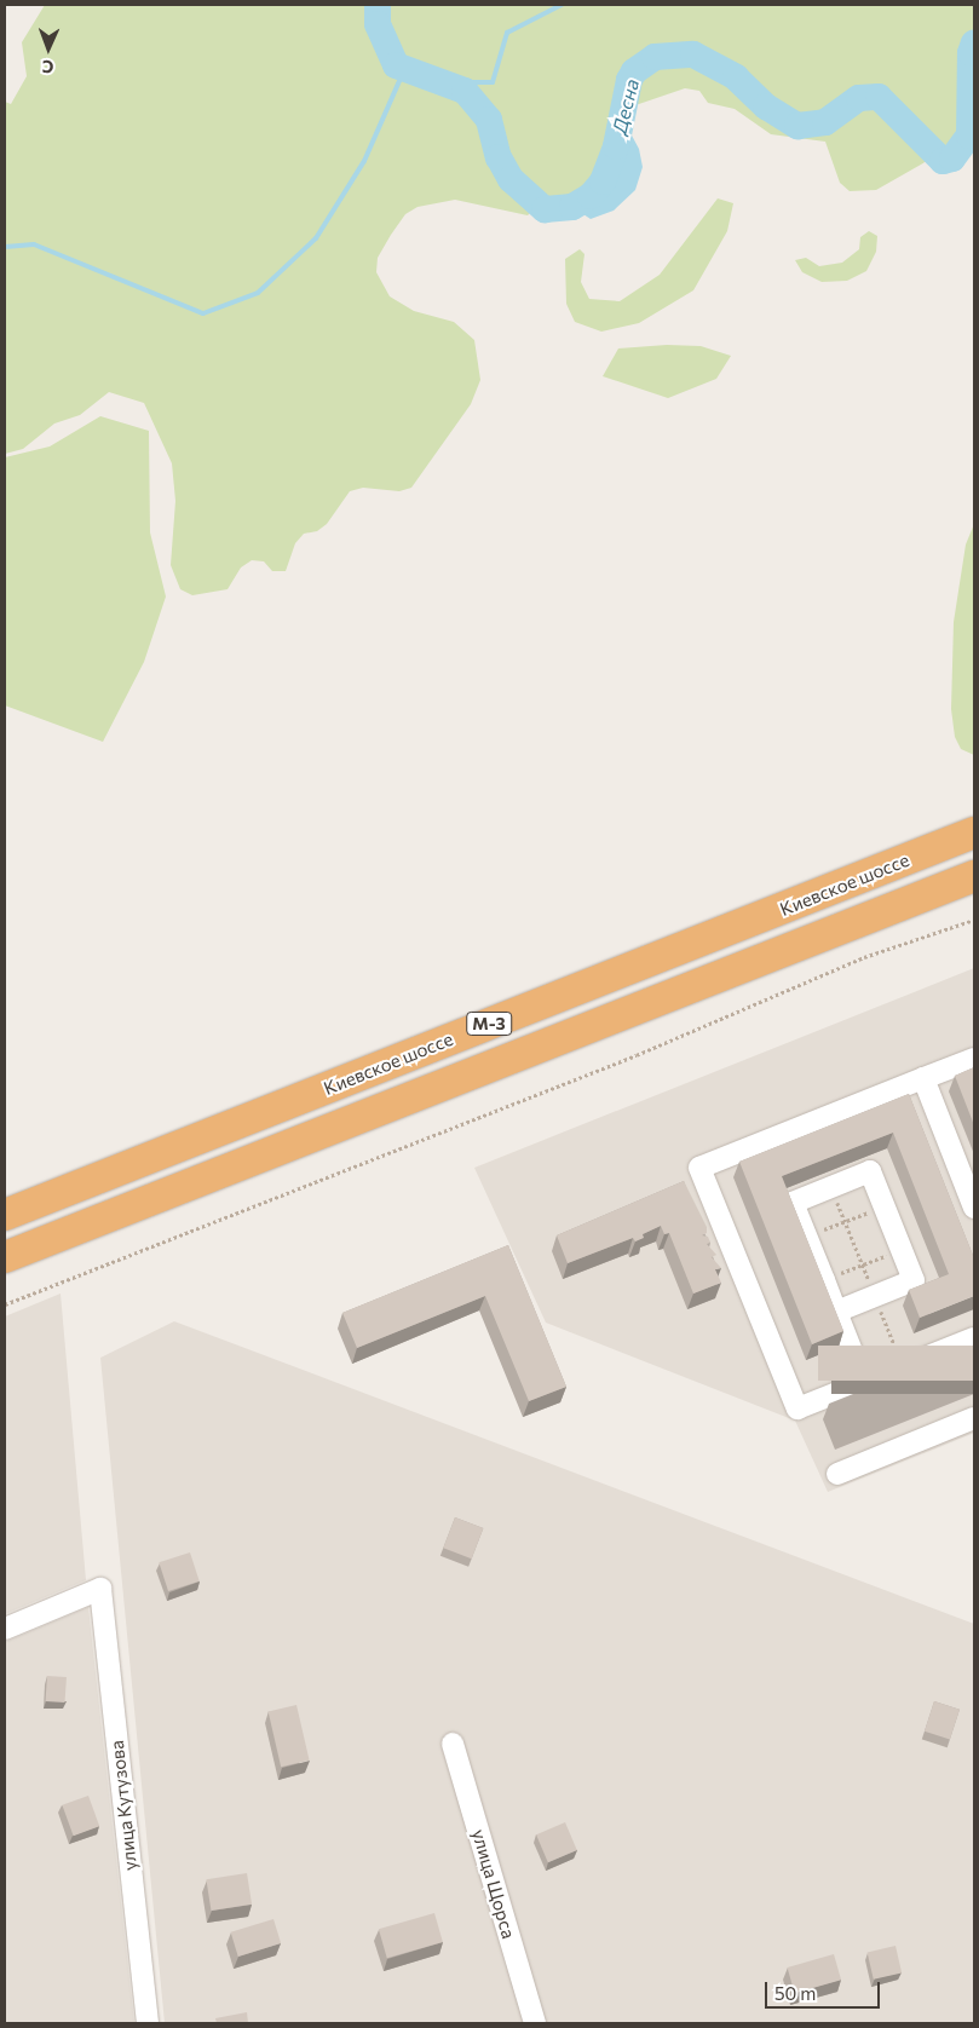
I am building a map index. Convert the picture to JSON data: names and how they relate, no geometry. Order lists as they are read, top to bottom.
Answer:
{
  "streets": {
    "highway": ["Киевское шоссе", "М-3"],
    "street": ["улица Кутузова", "улица Щорса"]
  },
  "water": ["Десна"],
  "scale_bar": "50 m",
  "north": "bottom"
}
